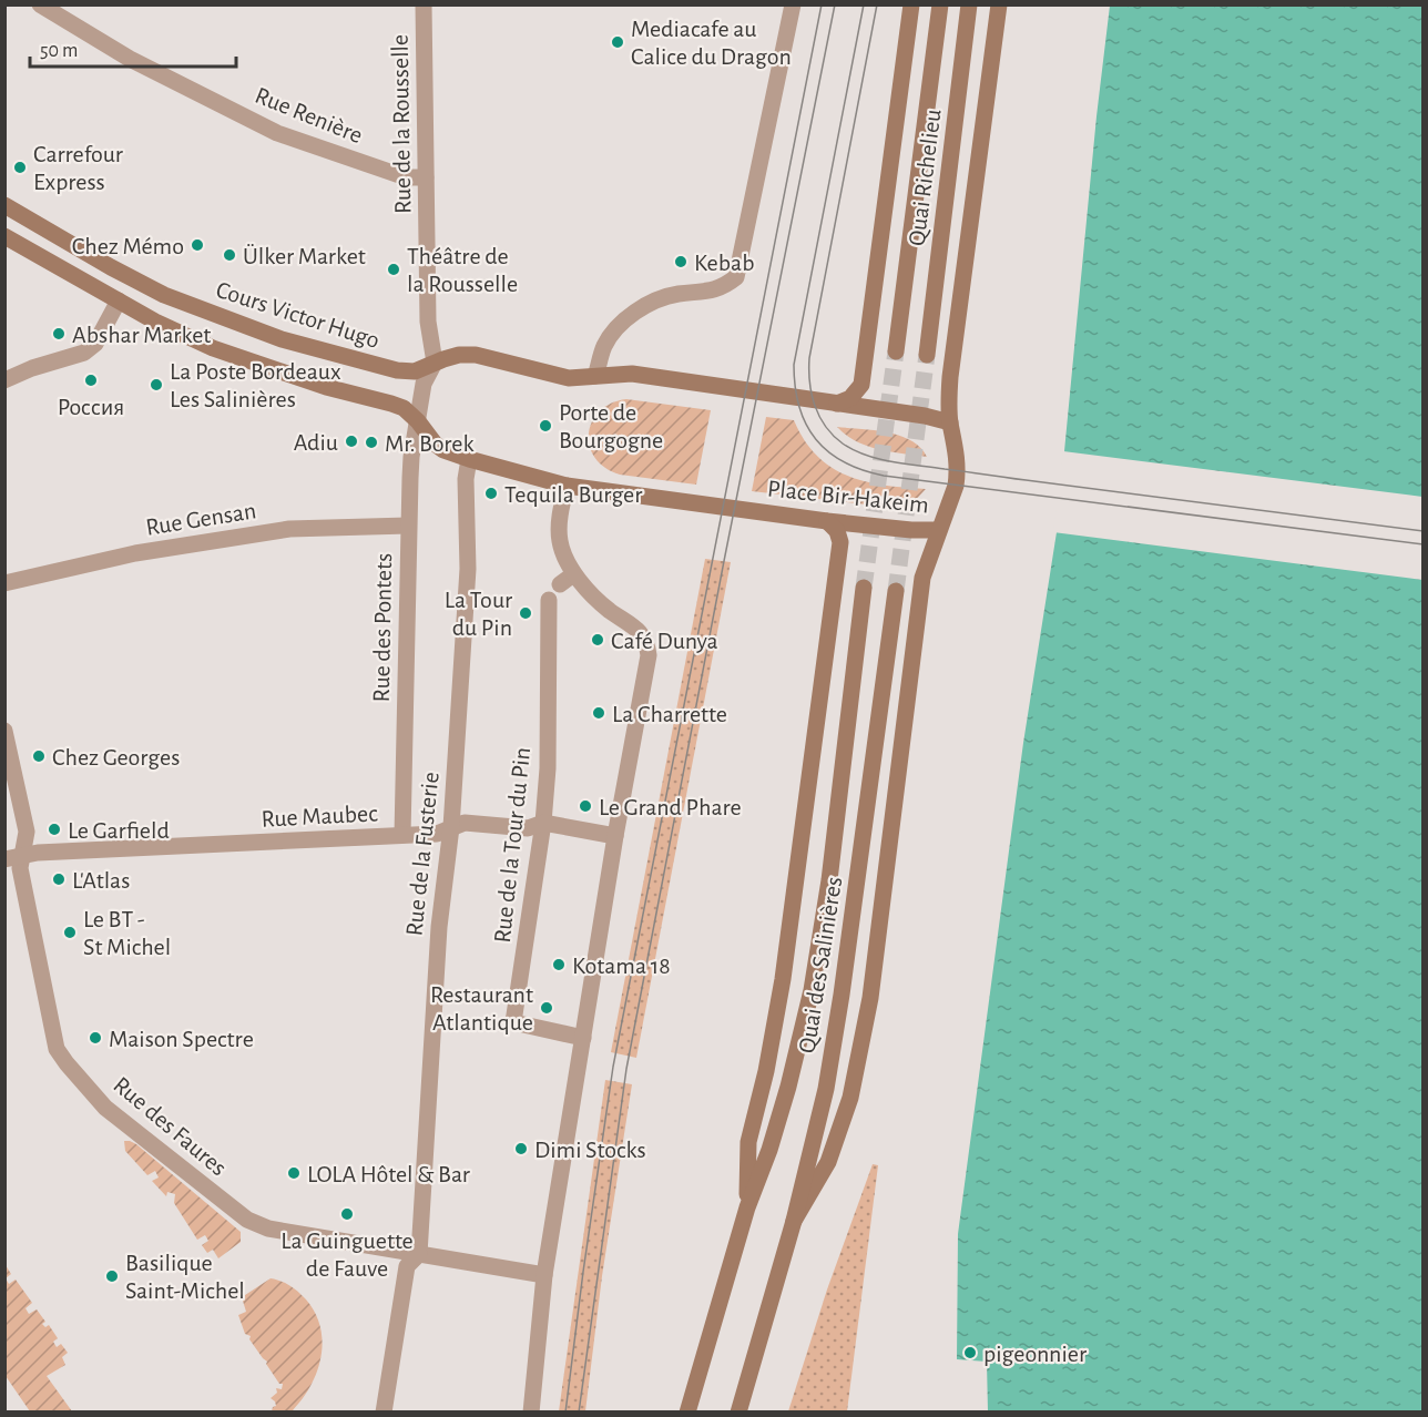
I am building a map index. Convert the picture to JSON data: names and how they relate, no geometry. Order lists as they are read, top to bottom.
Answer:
{
  "streets": {
    "main road": [
      "Quai Richelieu",
      "Cours Victor Hugo",
      "Place Bir-Hakeim",
      "Quai des Salinières"
    ],
    "street": [
      "Rue Renière",
      "Rue de la Rousselle",
      "Rue Gensan",
      "Rue des Pontets",
      "Rue Maubec",
      "Rue de la Tour du Pin",
      "Rue de la Fusterie",
      "Rue des Faures"
    ]
  },
  "crossings": [
    ["Rue Renière", "Rue de la Rousselle"],
    ["Rue de la Rousselle", "Cours Victor Hugo"],
    ["Rue de la Rousselle", "Rue des Pontets"],
    ["Cours Victor Hugo", "Rue des Pontets"],
    ["Rue Gensan", "Rue des Pontets"],
    ["Rue des Pontets", "Rue Maubec"],
    ["Rue Maubec", "Rue de la Tour du Pin"],
    ["Rue Maubec", "Rue de la Fusterie"],
    ["Rue Maubec", "Rue des Faures"],
    ["Rue de la Fusterie", "Rue des Faures"]
  ],
  "places": [
    "Mediacafe au Calice du Dragon",
    "Carrefour Express",
    "Chez Mémo",
    "Ülker Market",
    "Kebab",
    "Théâtre de la Rousselle",
    "Abshar Market",
    "Россия",
    "La Poste Bordeaux Les Salinières",
    "Porte de Bourgogne",
    "Adiu",
    "Mr. Borek",
    "Tequila Burger",
    "La Tour du Pin",
    "Café Dunya",
    "La Charrette",
    "Chez Georges",
    "Le Grand Phare",
    "Le Garfield",
    "L'Atlas",
    "Le BT - St Michel",
    "Kotama 18",
    "Restaurant Atlantique",
    "Maison Spectre",
    "Dimi Stocks",
    "LOLA Hôtel & Bar",
    "La Guinguette de Fauve",
    "Basilique Saint-Michel",
    "pigeonnier"
  ],
  "scale_bar": "50 m"
}
